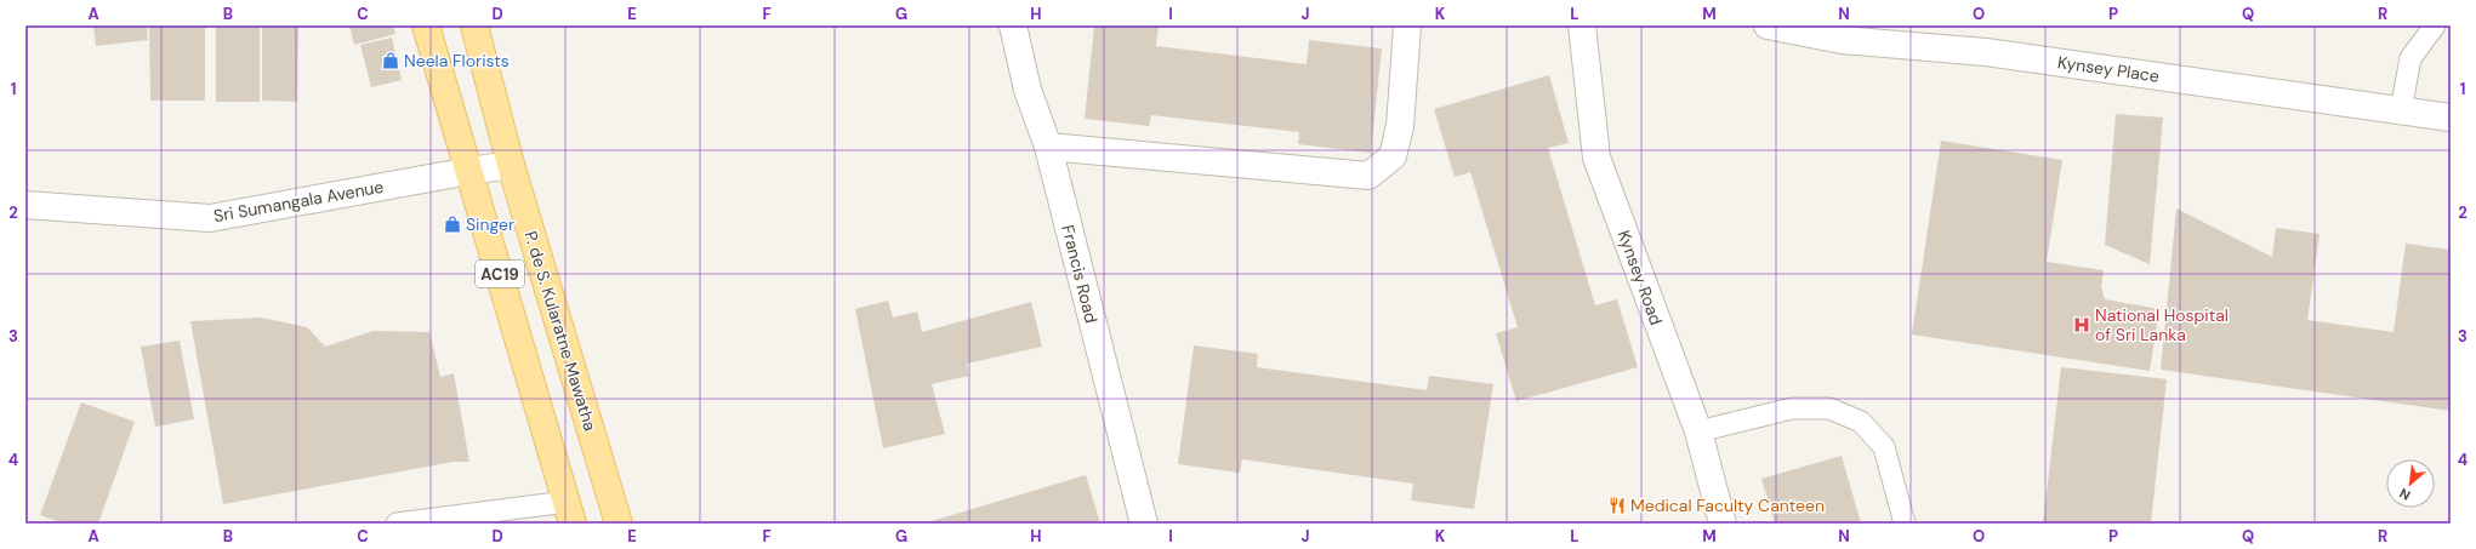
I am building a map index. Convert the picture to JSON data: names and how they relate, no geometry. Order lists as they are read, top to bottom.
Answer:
{
  "streets": {
    "main road": ["AC19", "P. de S. Kularatne Mawatha"],
    "street": [
      "Kynsey Place",
      "Sri Sumangala Avenue",
      "Francis Road",
      "Kynsey Road"
    ]
  },
  "crossings": [
    ["Sri Sumangala Avenue", "AC19"],
    ["Sri Sumangala Avenue", "P. de S. Kularatne Mawatha"]
  ],
  "places": {
    "shop": ["Neela Florists", "Singer"],
    "hospital": ["National Hospital of Sri Lanka"],
    "restaurant": ["Medical Faculty Canteen"]
  },
  "north": "bottom left",
  "grid": {
    "columns": [
      "A",
      "B",
      "C",
      "D",
      "E",
      "F",
      "G",
      "H",
      "I",
      "J",
      "K",
      "L",
      "M",
      "N",
      "O",
      "P",
      "Q",
      "R"
    ],
    "rows": [
      "1",
      "2",
      "3",
      "4"
    ]
  }
}
